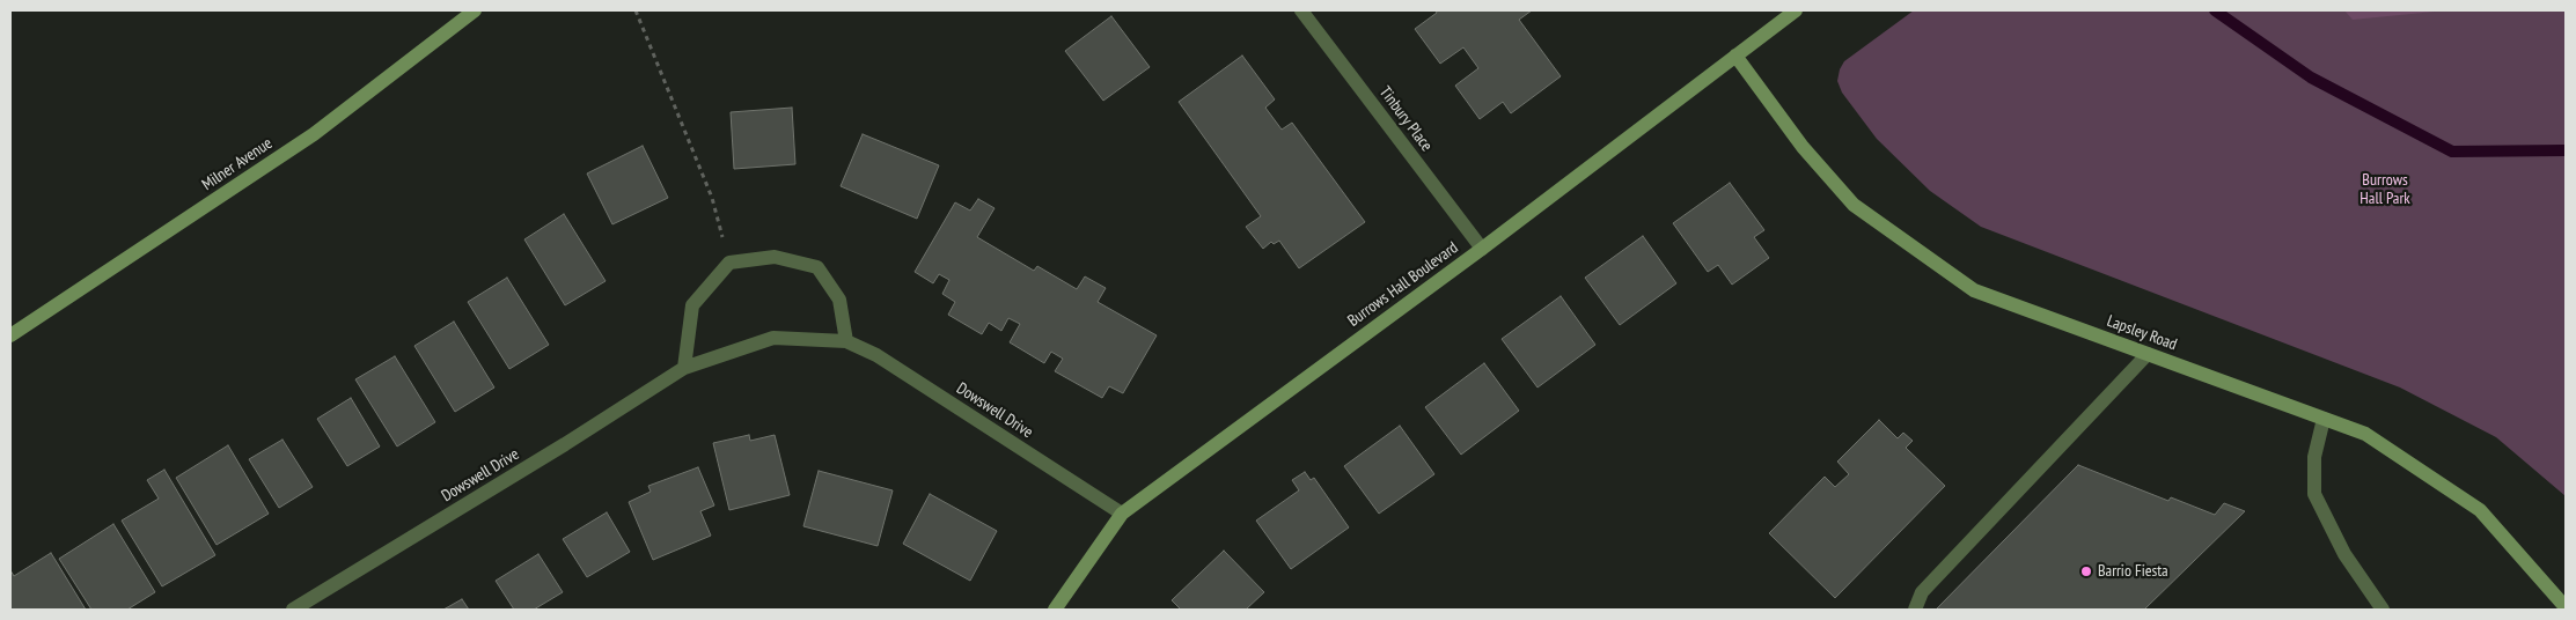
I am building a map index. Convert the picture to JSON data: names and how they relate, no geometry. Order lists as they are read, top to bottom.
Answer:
{
  "streets": {
    "street": [
      "Tinbury Place",
      "Milner Avenue",
      "Burrows Hall Boulevard",
      "Lapsley Road",
      "Dowswell Drive"
    ]
  },
  "crossings": [
    ["Tinbury Place", "Burrows Hall Boulevard"],
    ["Burrows Hall Boulevard", "Lapsley Road"],
    ["Burrows Hall Boulevard", "Dowswell Drive"]
  ],
  "parks": ["Burrows Hall Park"],
  "places": ["Barrio Fiesta"]
}
